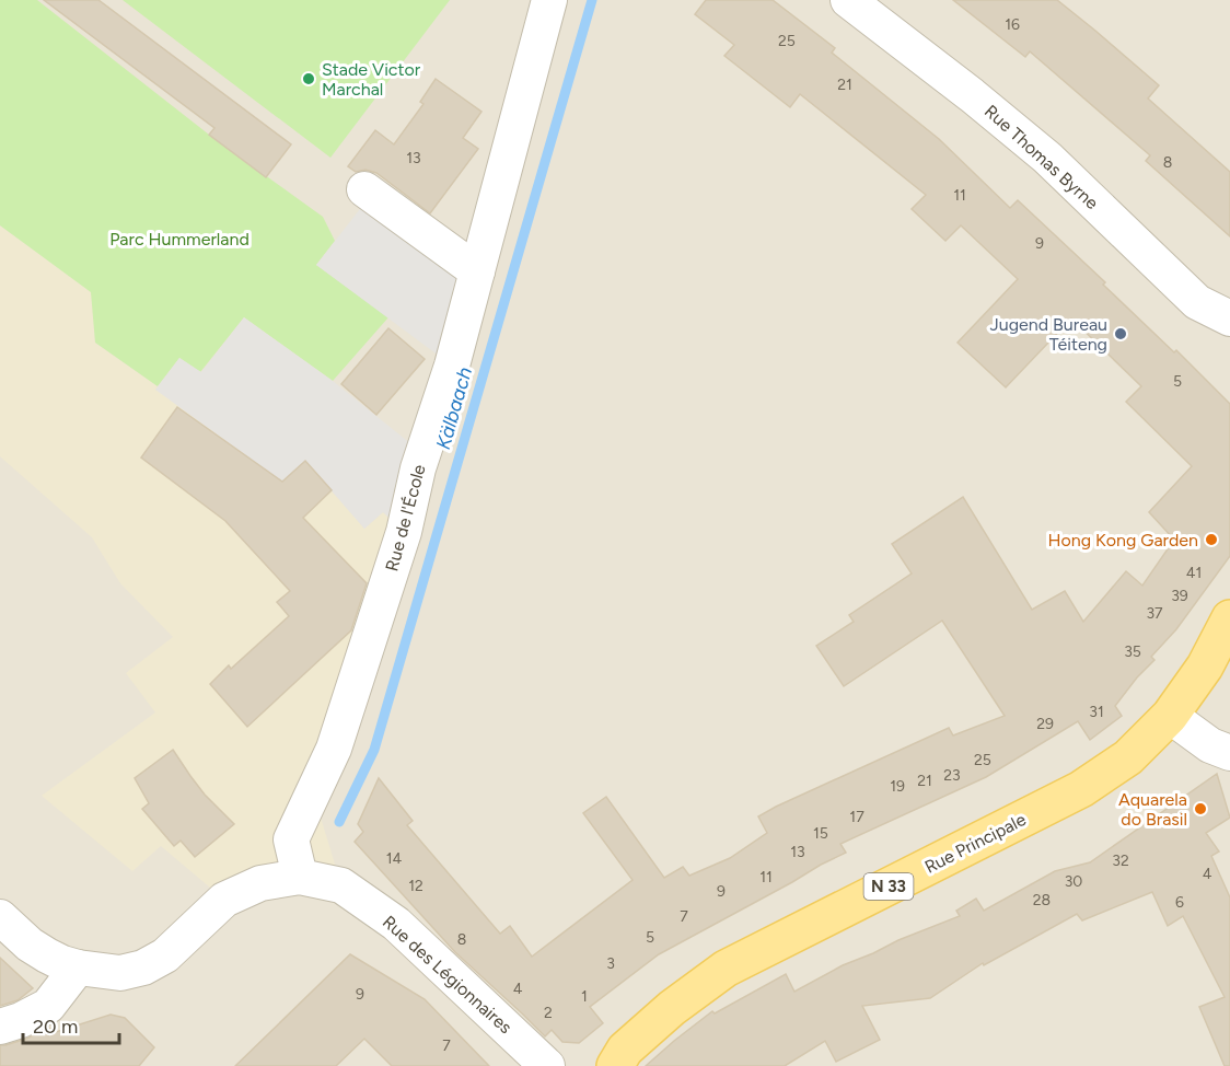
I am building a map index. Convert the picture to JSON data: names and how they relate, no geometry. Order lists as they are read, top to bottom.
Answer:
{
  "streets": {
    "main road": ["Rue Principale", "N 33"],
    "street": ["Rue Thomas Byrne", "Rue de l'École", "Rue des Légionnaires"]
  },
  "crossings": [
    ["Rue de l'École", "Rue des Légionnaires"]
  ],
  "water": ["Kälbaach"],
  "parks": ["Parc Hummerland"],
  "places": [
    "Stade Victor Marchal",
    "Jugend Bureau Téiteng",
    "Hong Kong Garden",
    "Aquarela do Brasil"
  ],
  "house_numbers": [
    "16",
    "25",
    "21",
    "13",
    "8",
    "11",
    "9",
    "5",
    "41",
    "39",
    "37",
    "35",
    "31",
    "29",
    "25",
    "23",
    "21",
    "19",
    "17",
    "15",
    "13",
    "14",
    "32",
    "4",
    "11",
    "30",
    "12",
    "9",
    "28",
    "6",
    "7",
    "5",
    "8",
    "3",
    "4",
    "9",
    "1",
    "2",
    "7"
  ],
  "scale_bar": "20 m"
}
